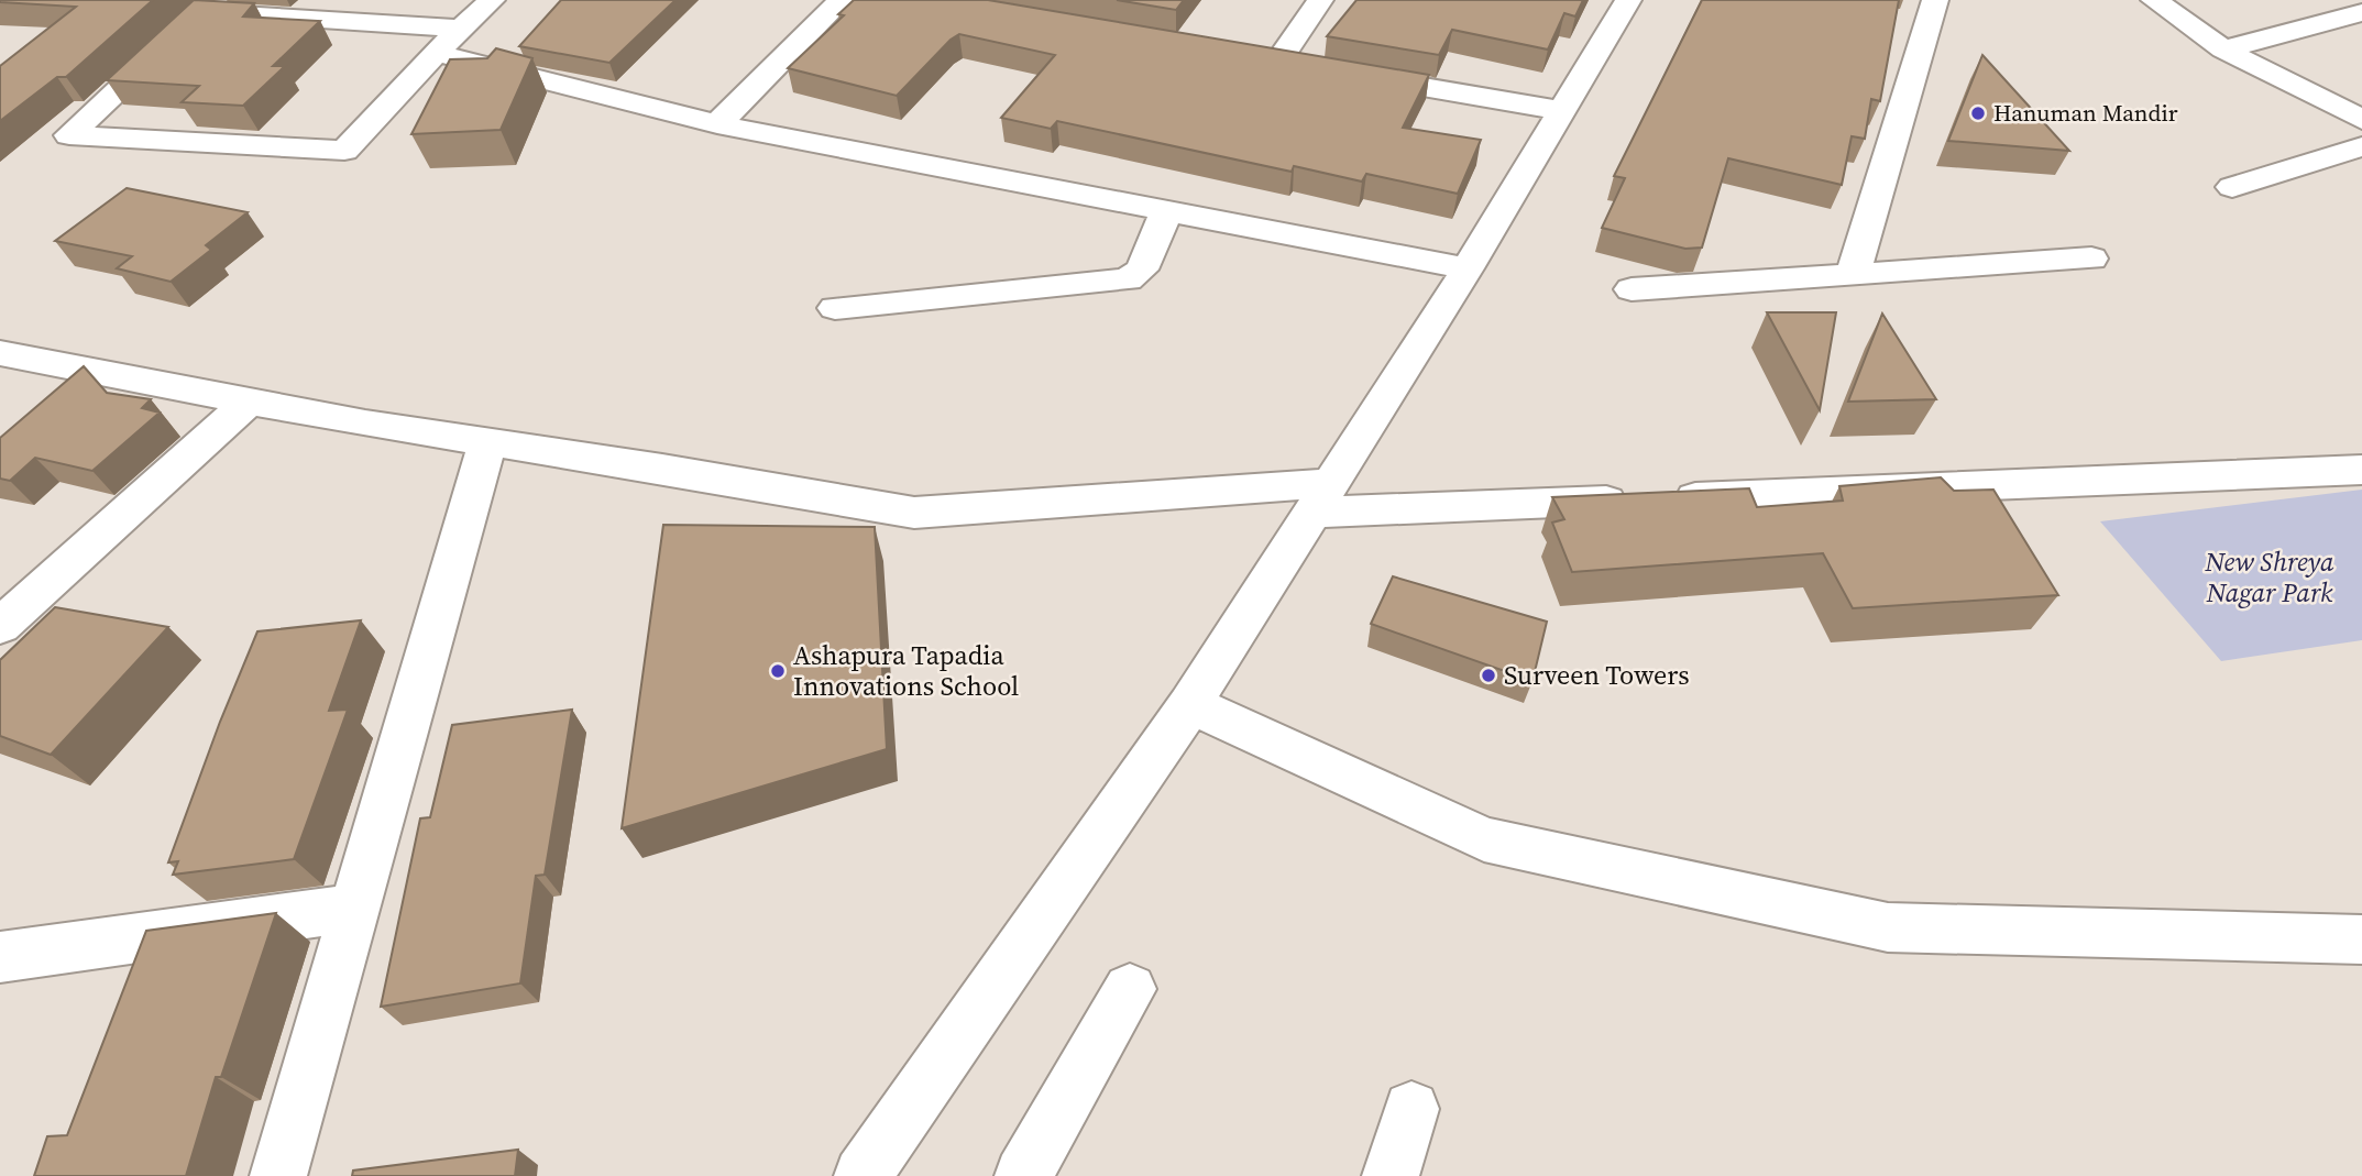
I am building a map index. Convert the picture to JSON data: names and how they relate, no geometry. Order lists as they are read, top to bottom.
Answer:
{
  "parks": ["New Shreya Nagar Park"],
  "places": ["Hanuman Mandir", "Ashapura Tapadia Innovations School", "Surveen Towers"]
}
